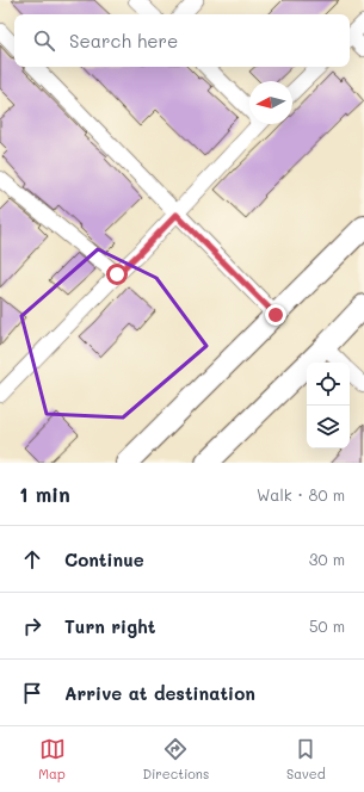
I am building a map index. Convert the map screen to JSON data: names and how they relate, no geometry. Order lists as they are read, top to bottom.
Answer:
{
  "north": "left",
  "page": {
    "search": "Search here",
    "heading": ["1 min", "Walk · 80 m"],
    "list": [
      ["Continue", "30 m"],
      ["Turn right", "50 m"],
      "Arrive at destination"
    ],
    "nav": ["Map", "Directions", "Saved"]
  }
}
